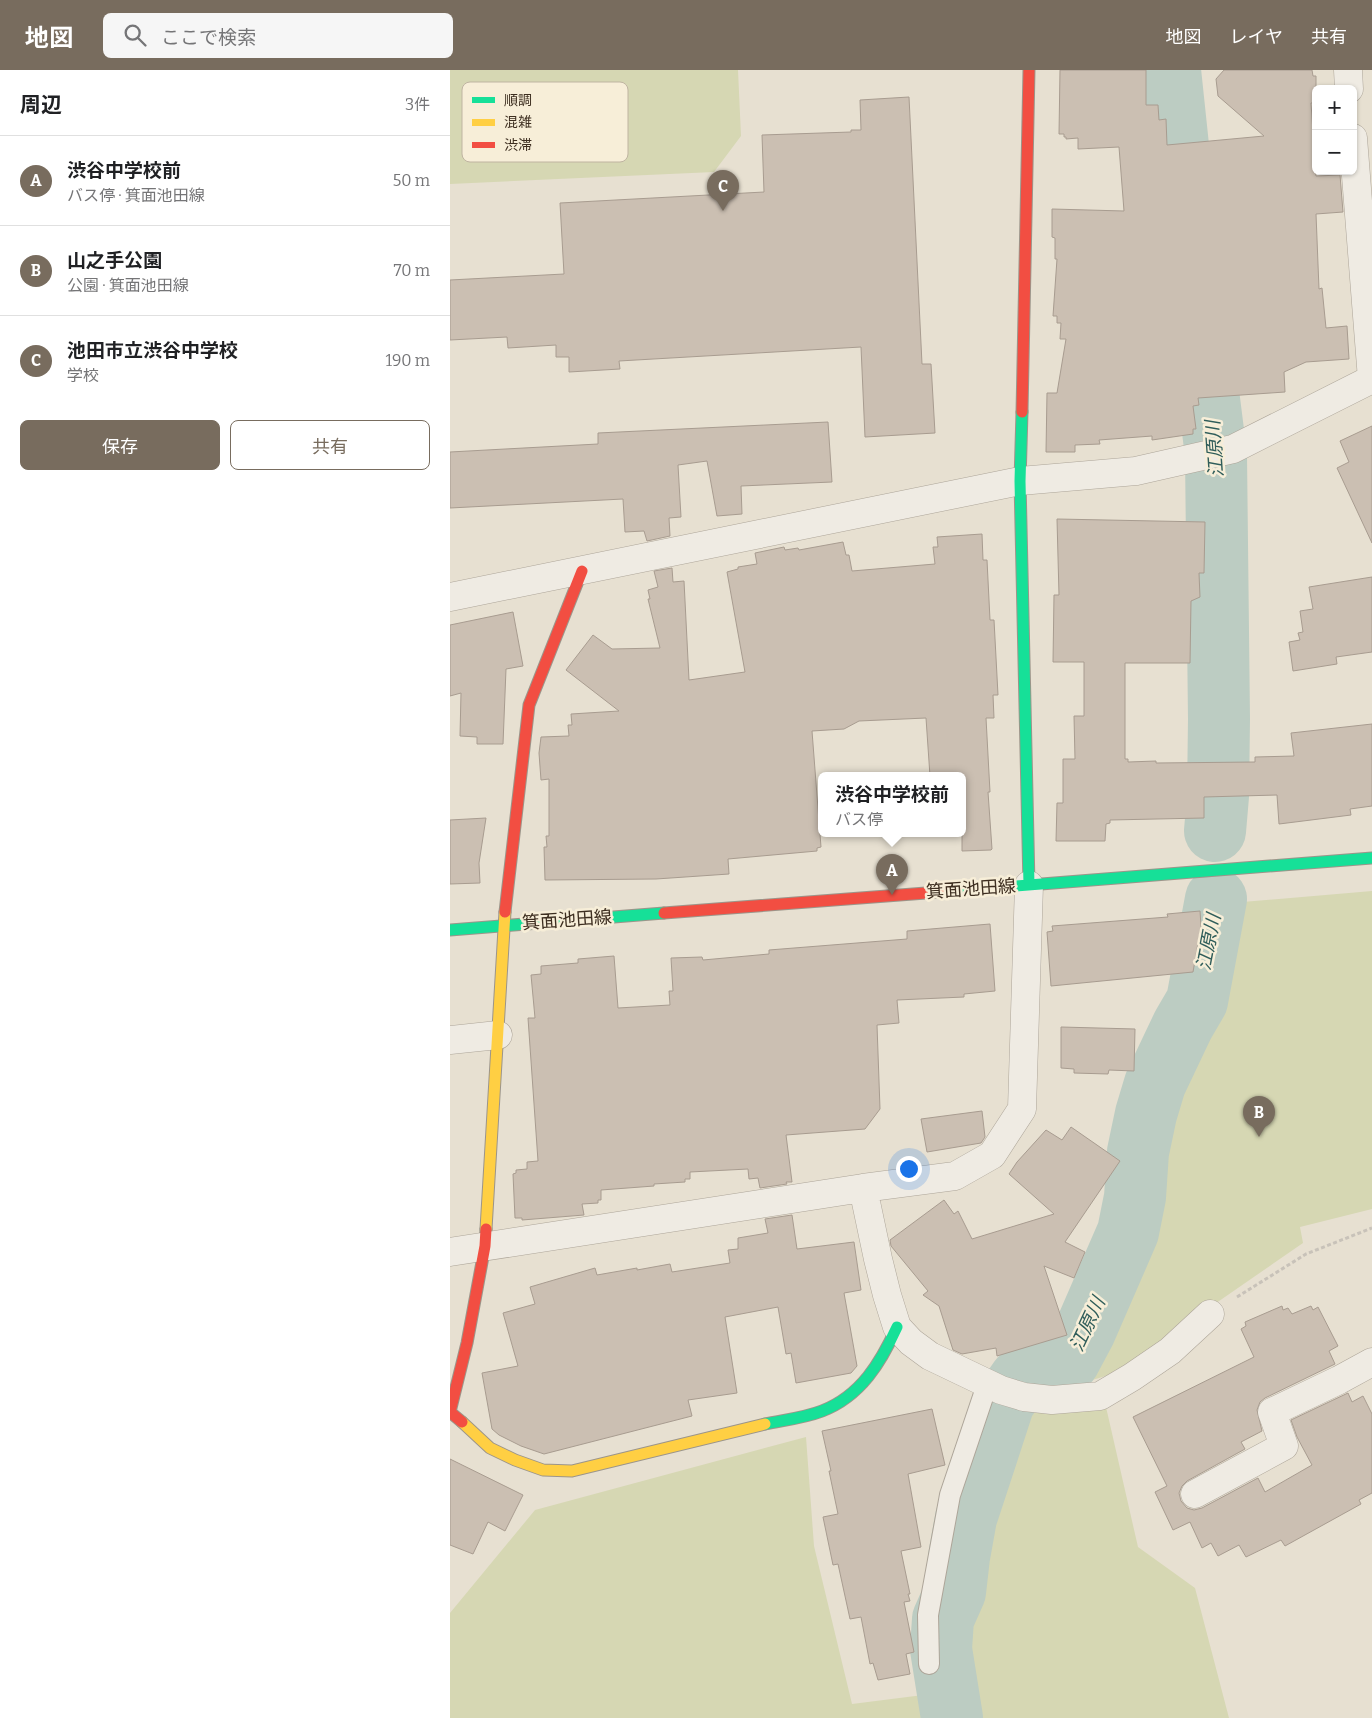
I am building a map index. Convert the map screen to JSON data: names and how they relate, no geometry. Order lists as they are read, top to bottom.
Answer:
{
  "streets": {
    "street": ["箕面池田線"]
  },
  "water": ["江原川"],
  "legend": ["順調", "混雑", "渋滞"],
  "page": {
    "header": "地図",
    "search": "ここで検索",
    "nav": ["地図", "レイヤ", "共有"],
    "heading": ["周辺", "3件"],
    "map_buttons": ["+", "−"],
    "list": [
      {
        "mark": "A",
        "name": "渋谷中学校前",
        "note": "バス停 · 箕面池田線",
        "value": "50 m"
      },
      {
        "mark": "B",
        "name": "山之手公園",
        "note": "公園 · 箕面池田線",
        "value": "70 m"
      },
      {
        "mark": "C",
        "name": "池田市立渋谷中学校",
        "note": "学校",
        "value": "190 m"
      }
    ],
    "pins": ["C", "A", "B"],
    "buttons": ["保存", "共有"],
    "popup": ["渋谷中学校前", "バス停"]
  }
}
